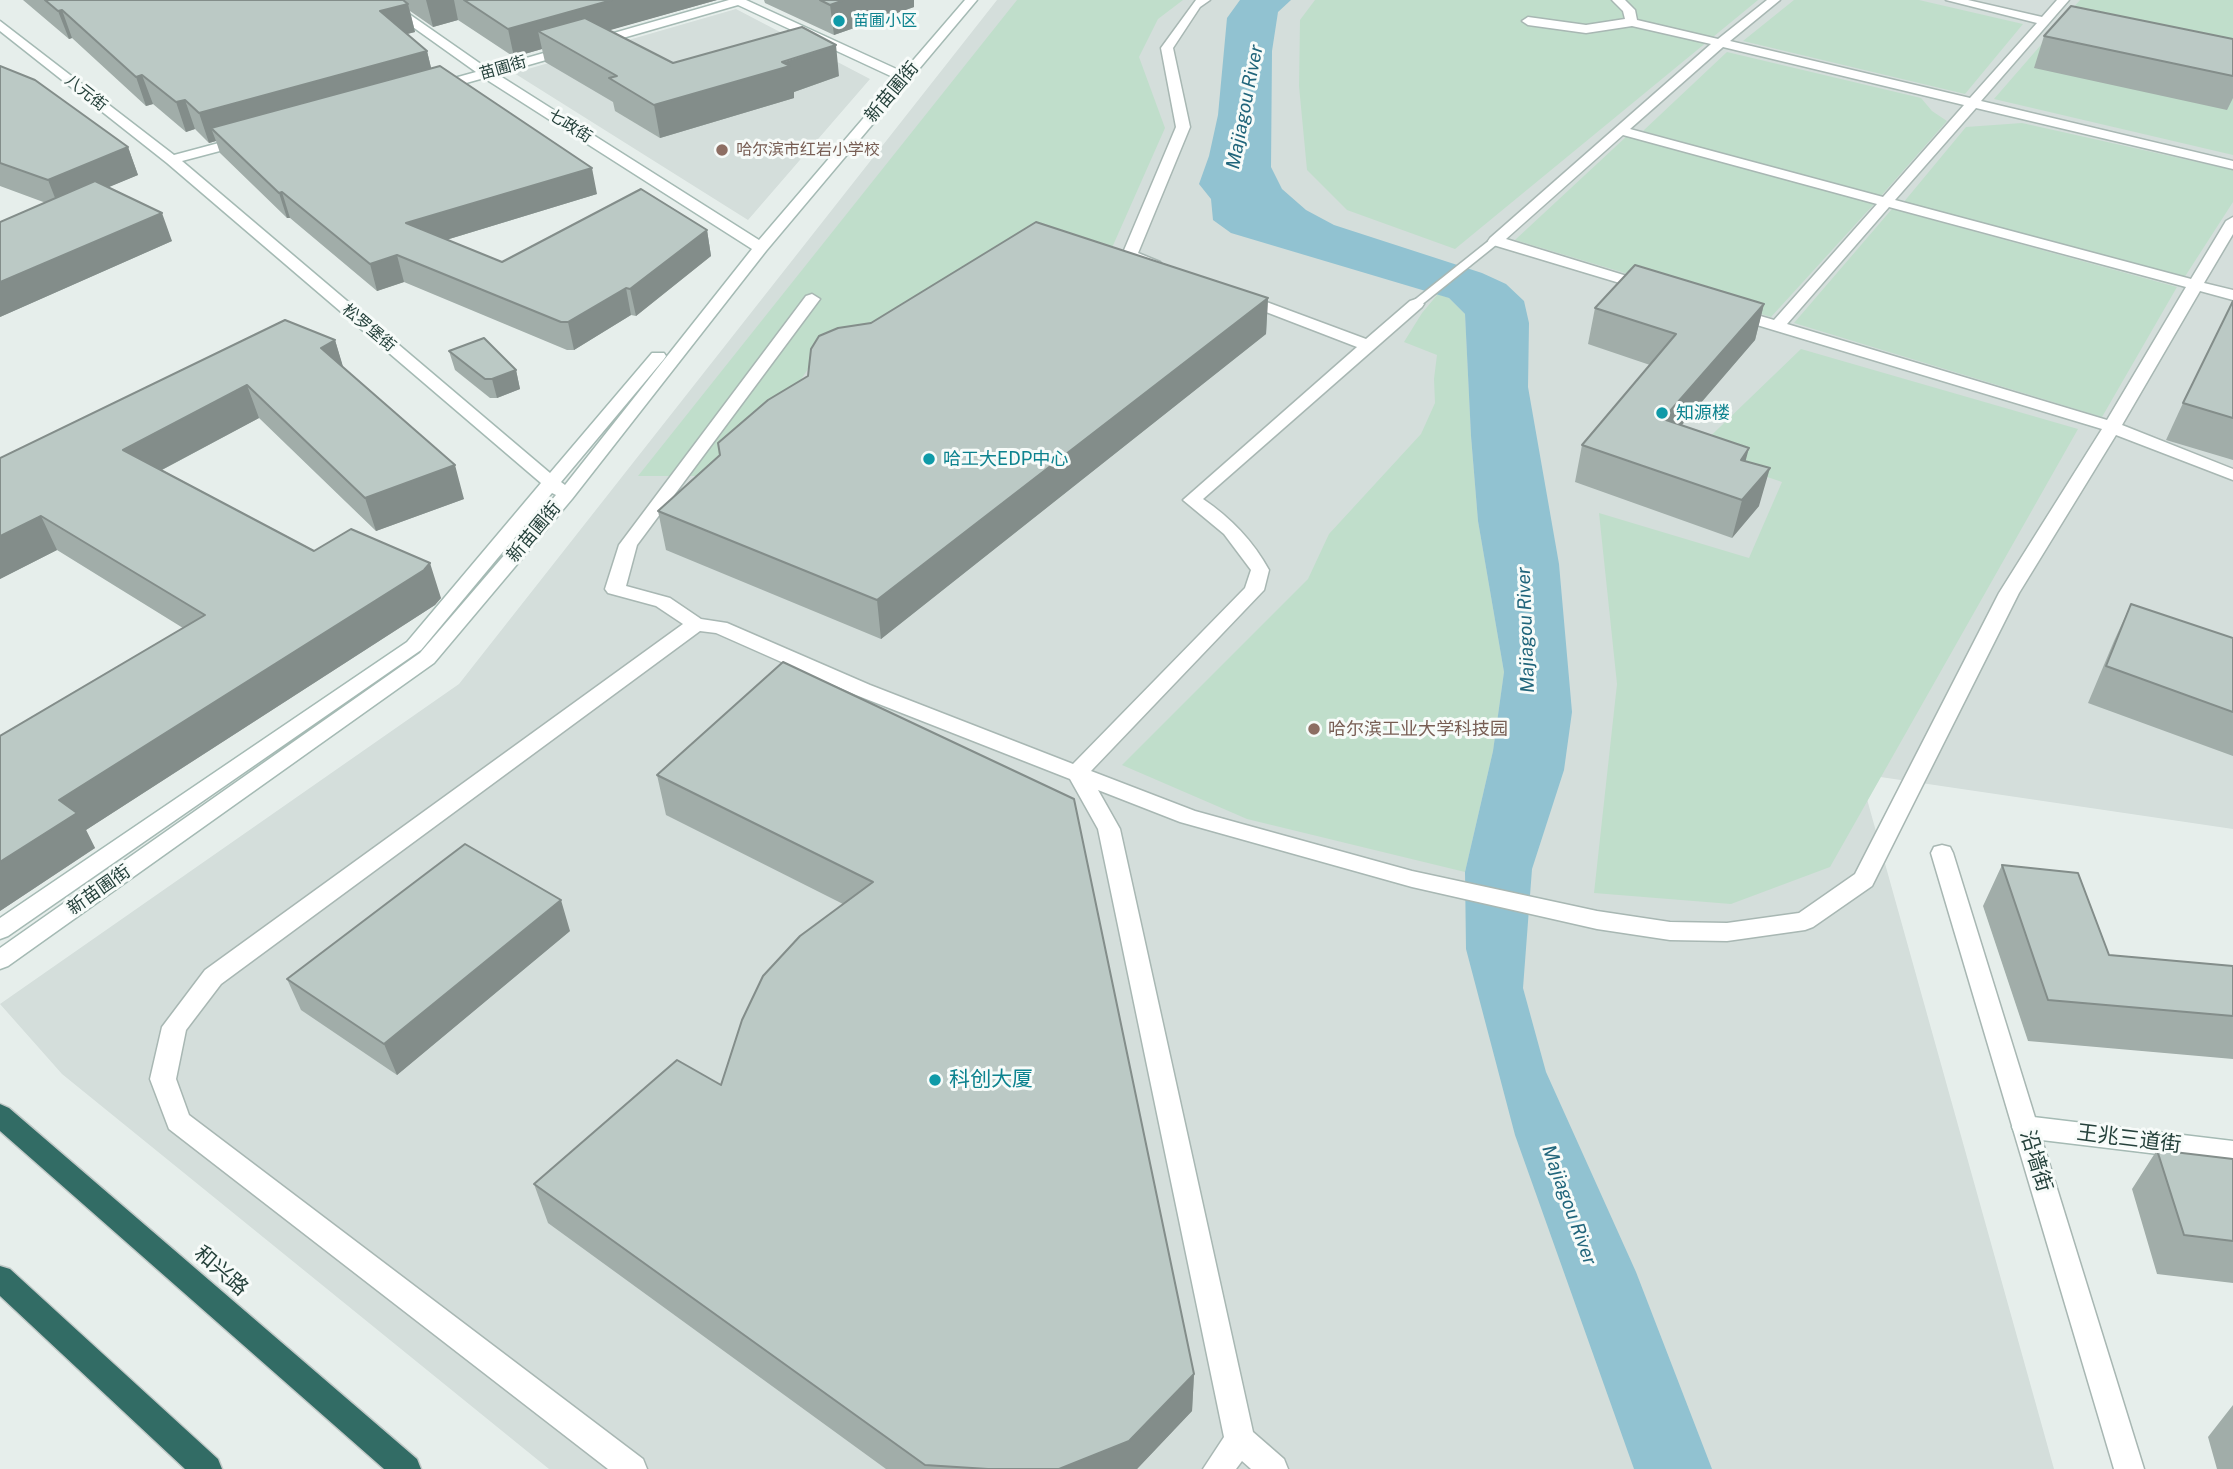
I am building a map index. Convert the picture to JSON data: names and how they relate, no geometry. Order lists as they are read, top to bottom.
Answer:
{
  "streets": {
    "highway": ["和兴路"],
    "street": [
      "苗圃街",
      "新苗圃街",
      "八元街",
      "七政街",
      "松罗堡街",
      "王兆三道街",
      "沿墙街"
    ]
  },
  "crossings": [
    ["苗圃街", "新苗圃街"],
    ["苗圃街", "七政街"],
    ["新苗圃街", "七政街"],
    ["新苗圃街", "松罗堡街"],
    ["八元街", "松罗堡街"],
    ["王兆三道街", "沿墙街"]
  ],
  "water": ["Majiagou River"],
  "places": [
    "苗圃小区",
    "哈尔滨市红岩小学校",
    "知源楼",
    "哈工大EDP中心",
    "哈尔滨工业大学科技园",
    "科创大厦"
  ]
}
